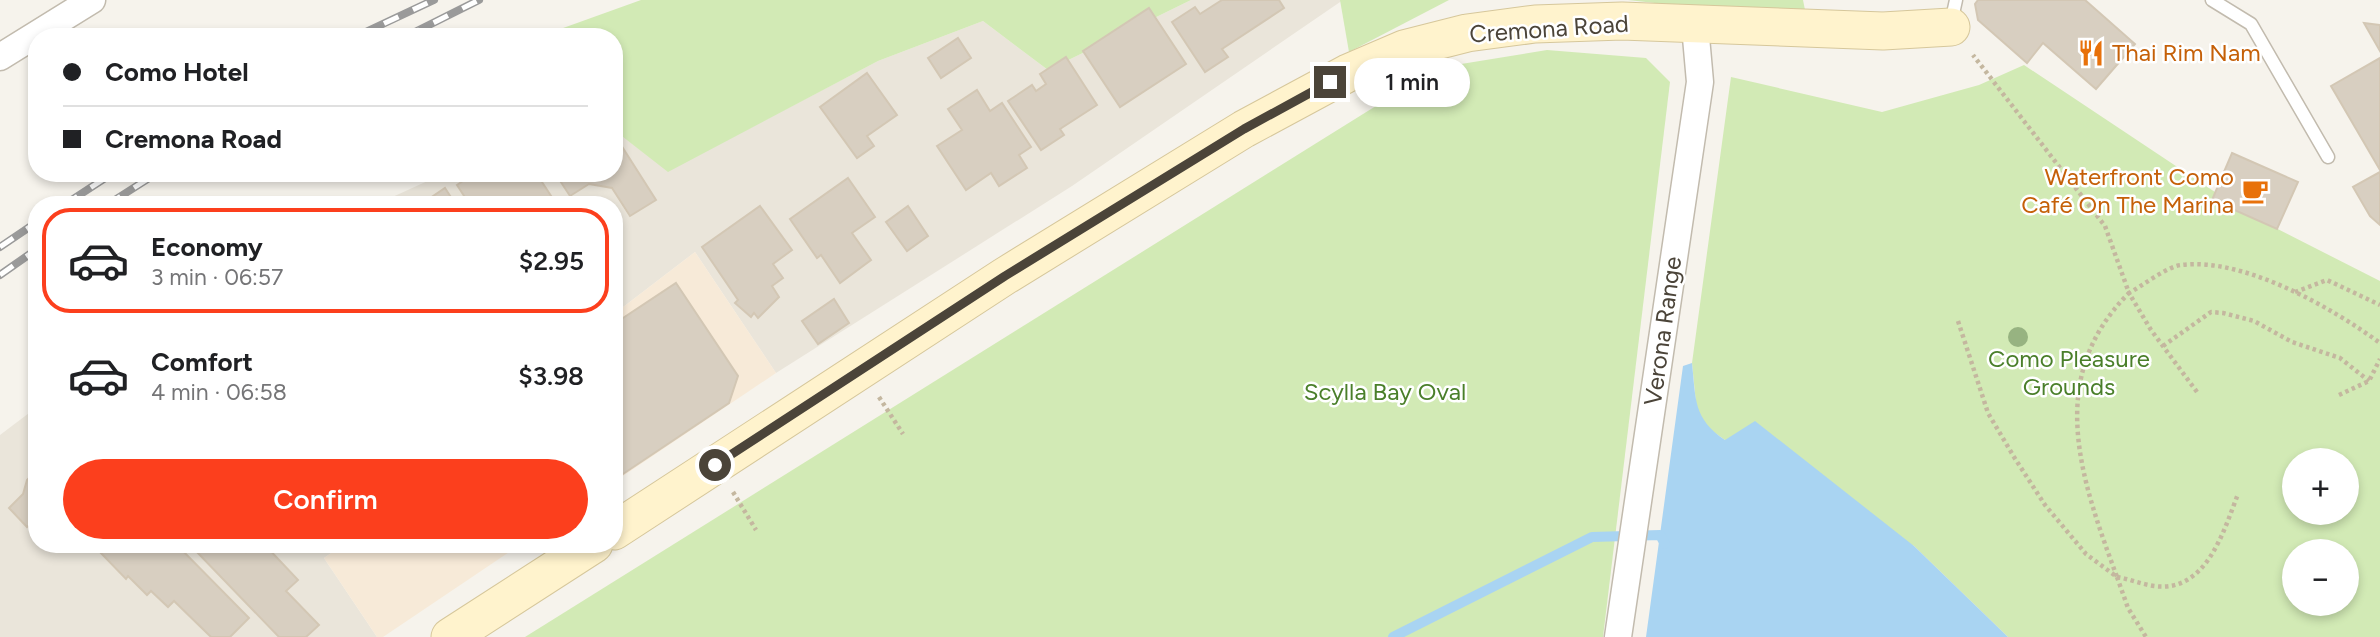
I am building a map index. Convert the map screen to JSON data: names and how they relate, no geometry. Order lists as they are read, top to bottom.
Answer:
{
  "streets": {
    "street": ["Cremona Road", "Verona Range"]
  },
  "crossings": [
    ["Cremona Road", "Verona Range"]
  ],
  "parks": ["Como Pleasure Grounds", "Scylla Bay Oval"],
  "places": {
    "restaurant": ["Thai Rim Nam"],
    "cafe": ["Waterfront Como Café On The Marina"]
  },
  "page": {
    "banner": ["Como Hotel", "Cremona Road"],
    "bubble": "1 min",
    "list": [
      {
        "name": "Economy",
        "note": "3 min · 06:57",
        "value": "$2.95"
      },
      {
        "name": "Comfort",
        "note": "4 min · 06:58",
        "value": "$3.98"
      }
    ],
    "buttons": "Confirm",
    "map_buttons": ["+", "−"]
  }
}
